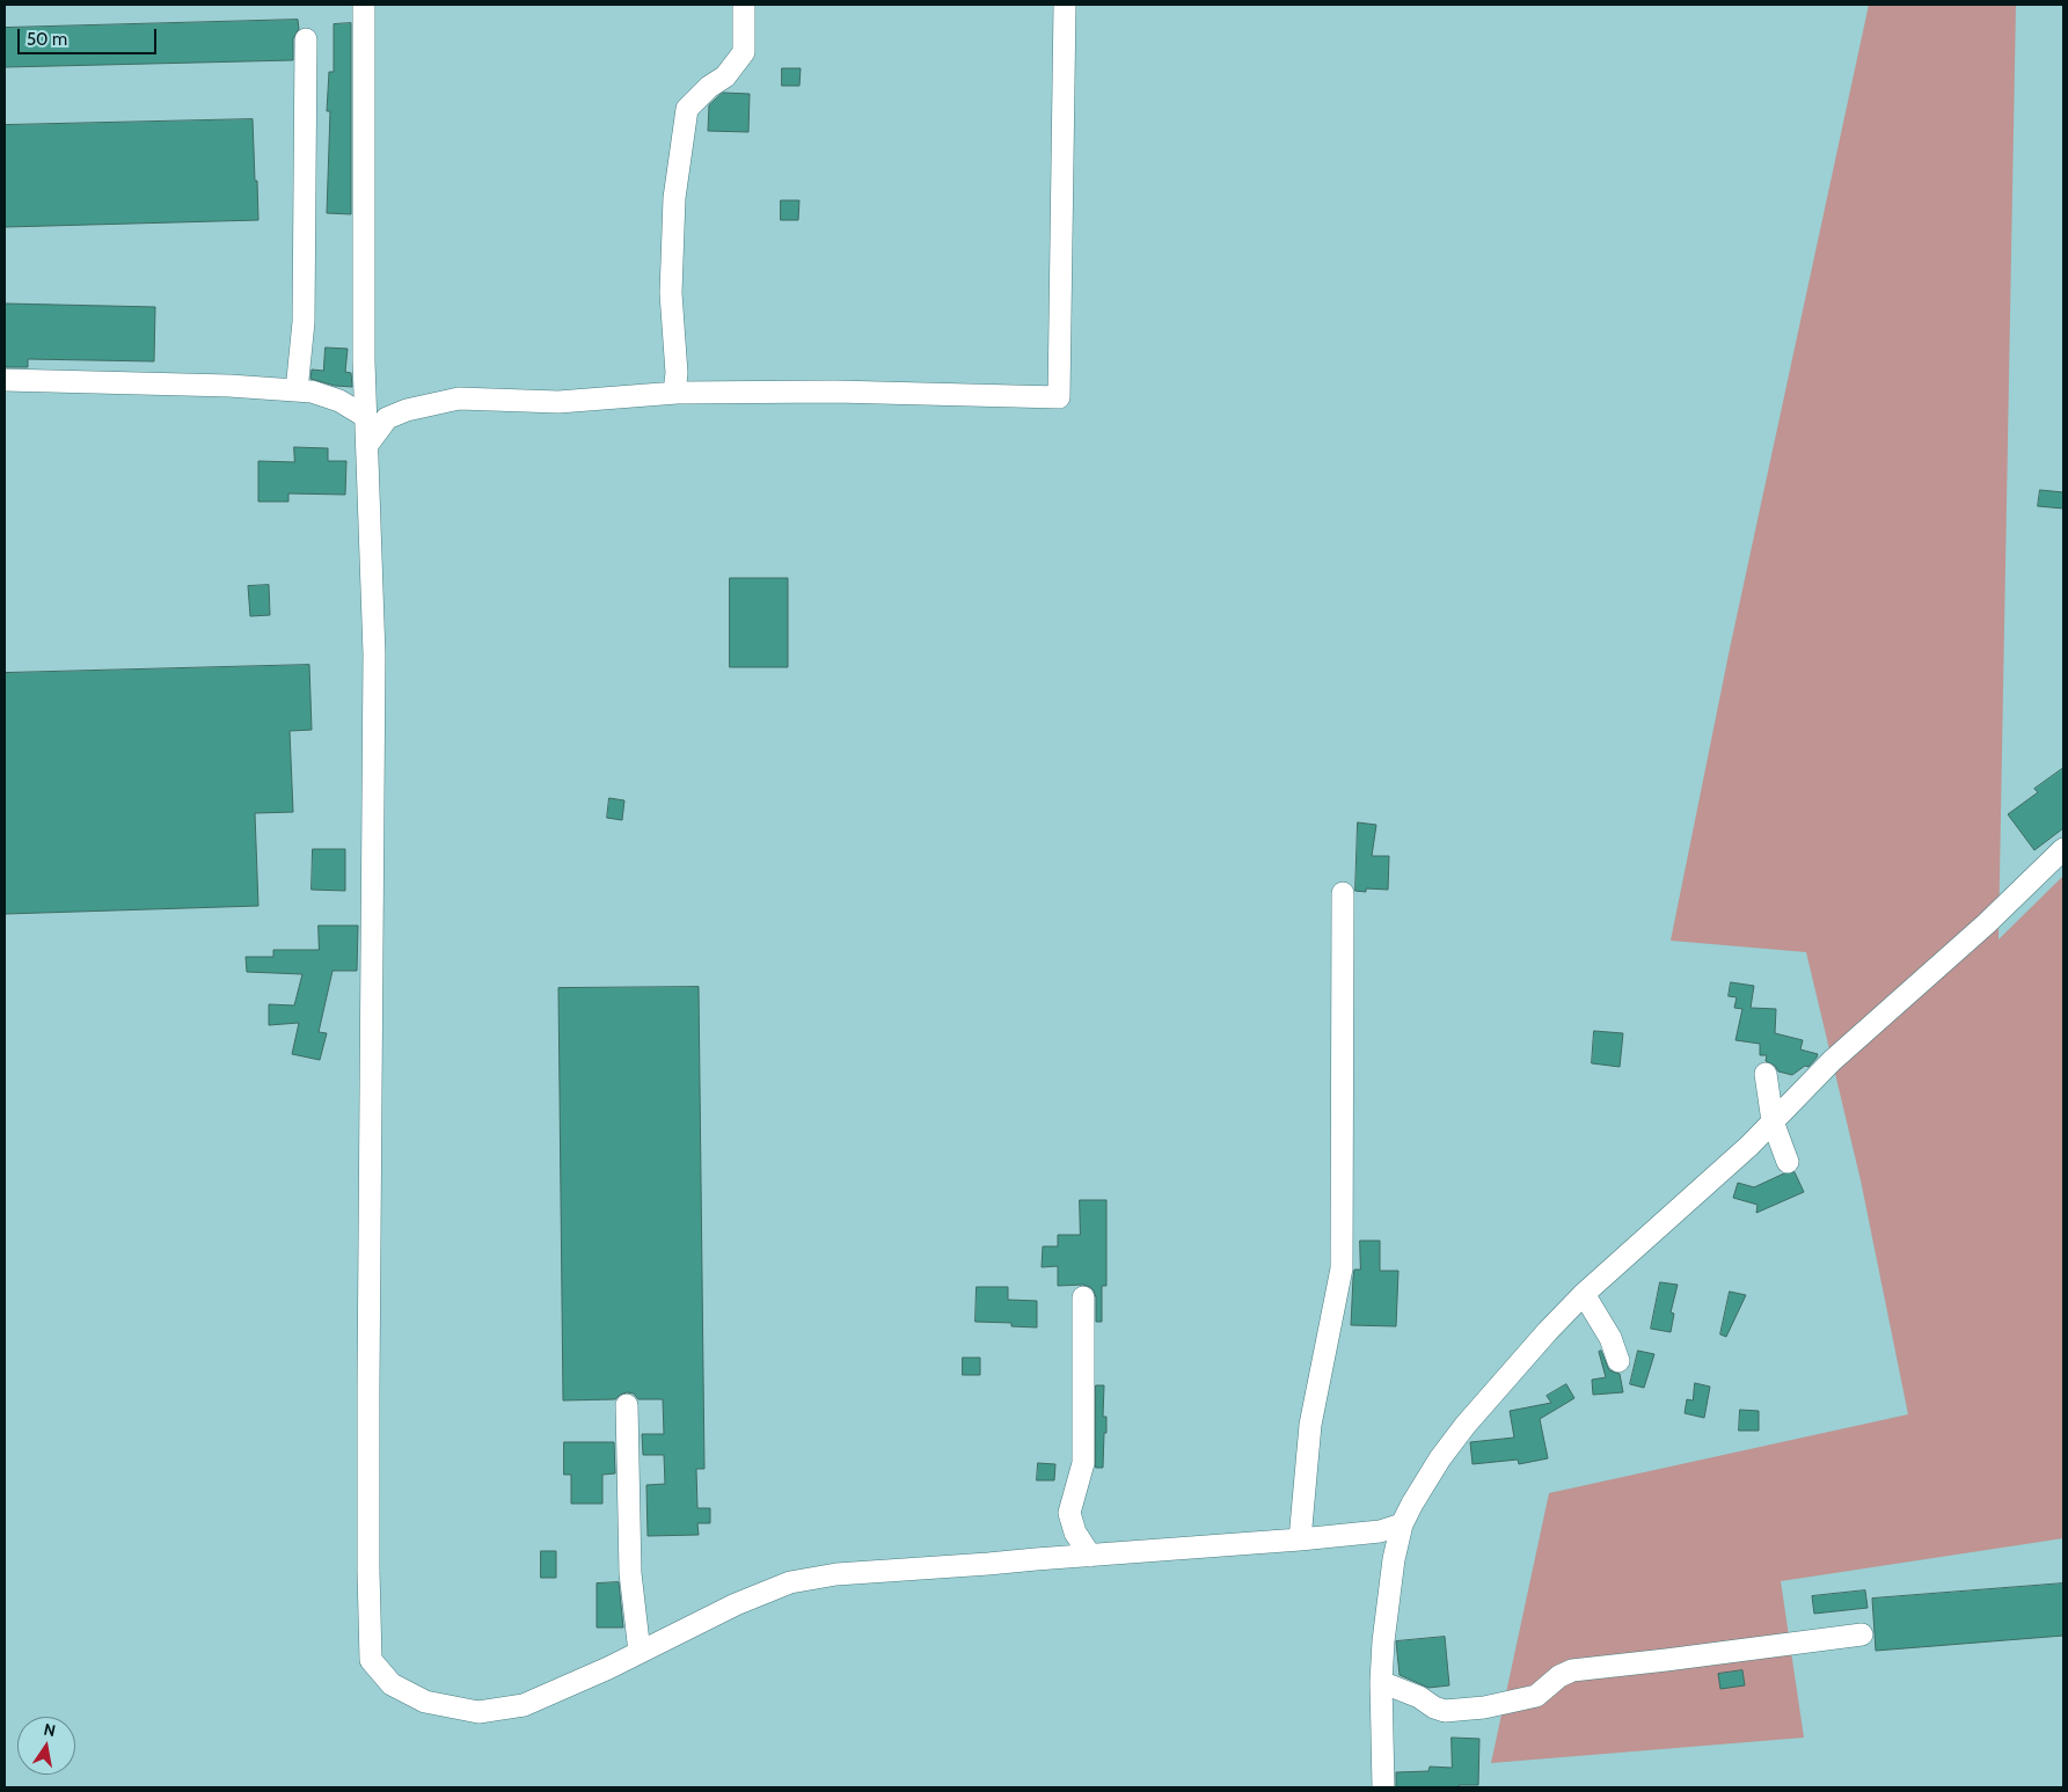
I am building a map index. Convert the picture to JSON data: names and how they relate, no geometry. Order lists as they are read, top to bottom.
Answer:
{
  "scale_bar": "50 m",
  "north": "top"
}
